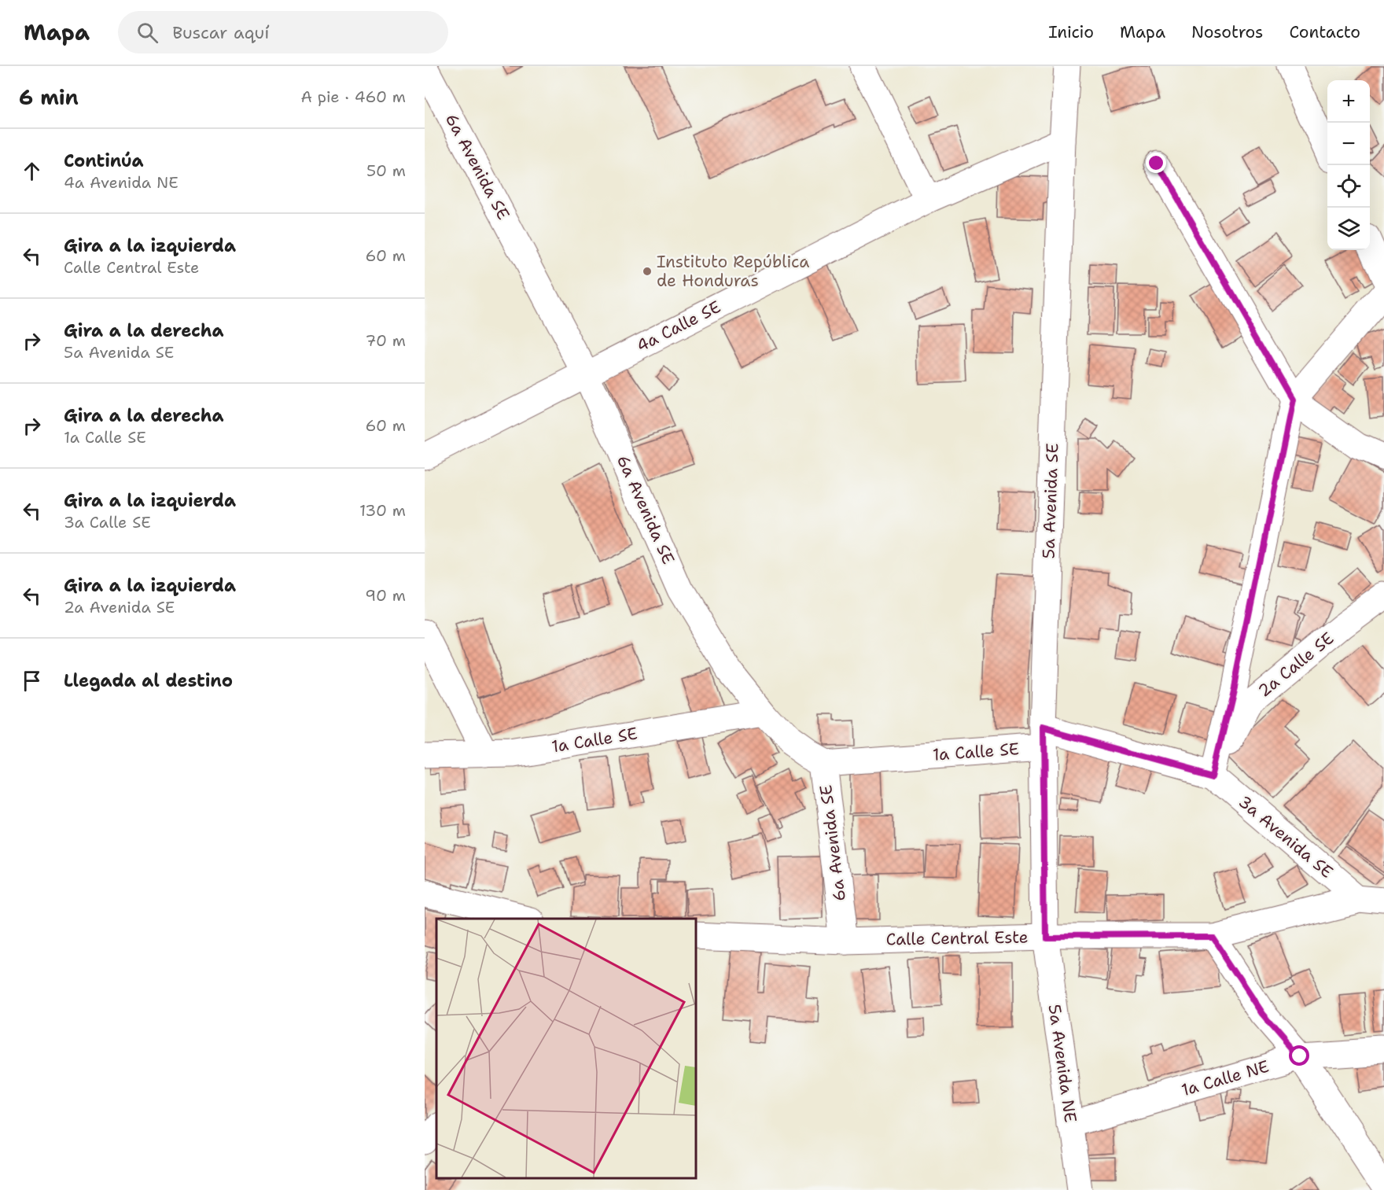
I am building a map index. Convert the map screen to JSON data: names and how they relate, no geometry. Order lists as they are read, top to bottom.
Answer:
{
  "streets": {
    "street": [
      "6a Avenida SE",
      "4a Calle SE",
      "5a Avenida SE",
      "2a Calle SE",
      "1a Calle SE",
      "3a Avenida SE",
      "Calle Central Este",
      "5a Avenida NE",
      "1a Calle NE"
    ]
  },
  "crossings": [
    ["6a Avenida SE", "4a Calle SE"],
    ["6a Avenida SE", "1a Calle SE"],
    ["6a Avenida SE", "Calle Central Este"],
    ["4a Calle SE", "5a Avenida SE"],
    ["5a Avenida SE", "1a Calle SE"],
    ["5a Avenida SE", "Calle Central Este"],
    ["5a Avenida SE", "5a Avenida NE"],
    ["2a Calle SE", "1a Calle SE"],
    ["2a Calle SE", "3a Avenida SE"],
    ["1a Calle SE", "3a Avenida SE"],
    ["3a Avenida SE", "Calle Central Este"],
    ["Calle Central Este", "5a Avenida NE"],
    ["5a Avenida NE", "1a Calle NE"]
  ],
  "places": ["Instituto República de Honduras"],
  "page": {
    "header": "Mapa",
    "search": "Buscar aquí",
    "nav": [
      "Inicio",
      "Mapa",
      "Nosotros",
      "Contacto"
    ],
    "heading": ["6 min", "A pie · 460 m"],
    "map_buttons": ["+", "−"],
    "list": [
      ["Continúa", "4a Avenida NE", "50 m"],
      ["Gira a la izquierda", "Calle Central Este", "60 m"],
      ["Gira a la derecha", "5a Avenida SE", "70 m"],
      ["Gira a la derecha", "1a Calle SE", "60 m"],
      ["Gira a la izquierda", "3a Calle SE", "130 m"],
      ["Gira a la izquierda", "2a Avenida SE", "90 m"],
      "Llegada al destino"
    ]
  }
}
